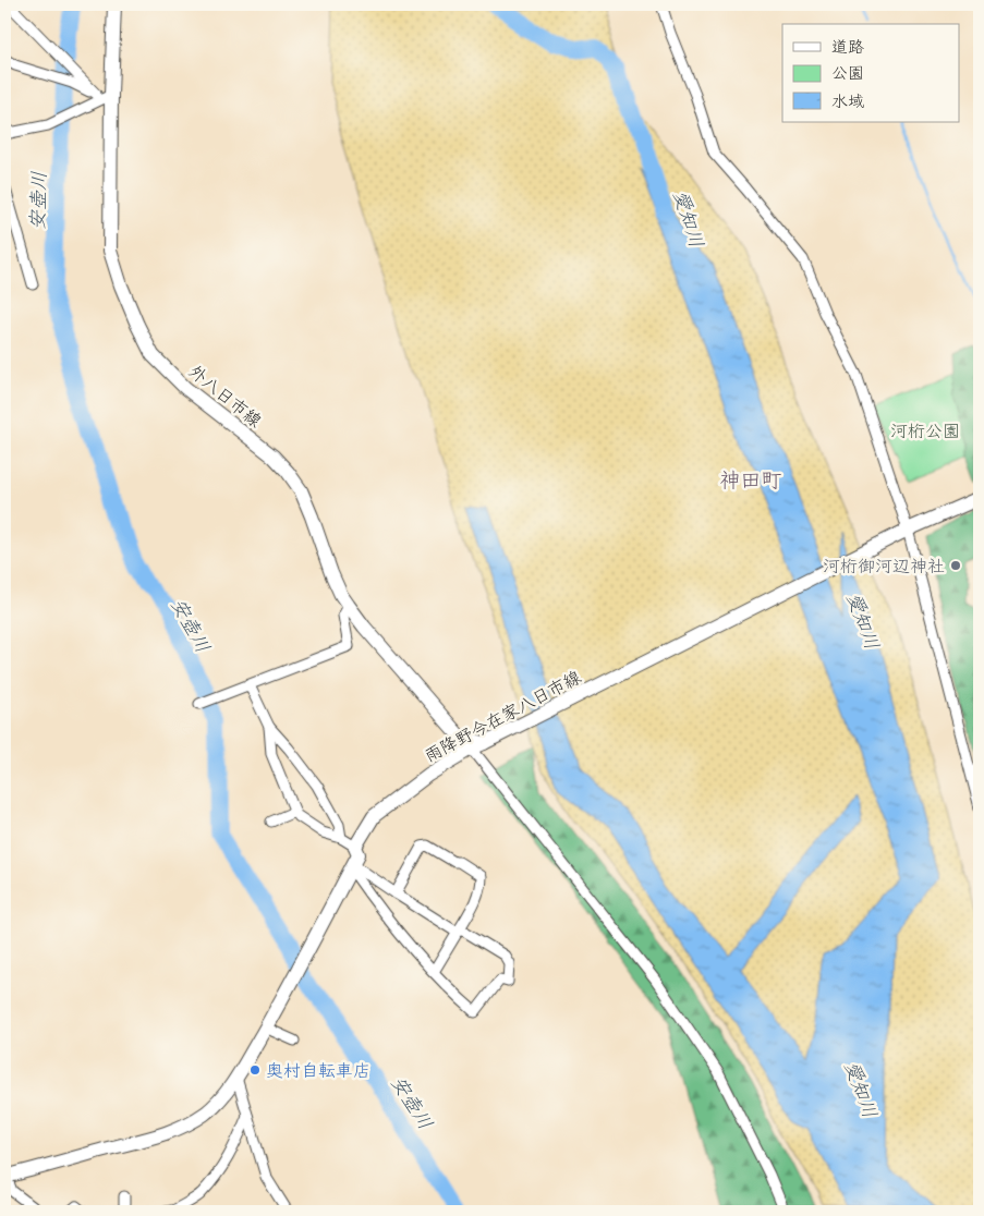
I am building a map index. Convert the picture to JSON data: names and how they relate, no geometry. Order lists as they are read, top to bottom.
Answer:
{
  "streets": {
    "main road": ["外八日市線", "雨降野今在家八日市線"]
  },
  "crossings": [
    ["外八日市線", "雨降野今在家八日市線"]
  ],
  "districts": ["神田町"],
  "water": ["安壺川", "愛知川"],
  "parks": ["河桁公園"],
  "places": ["河桁御河辺神社", "奥村自転車店"],
  "legend": ["道路", "公園", "水域"]
}
